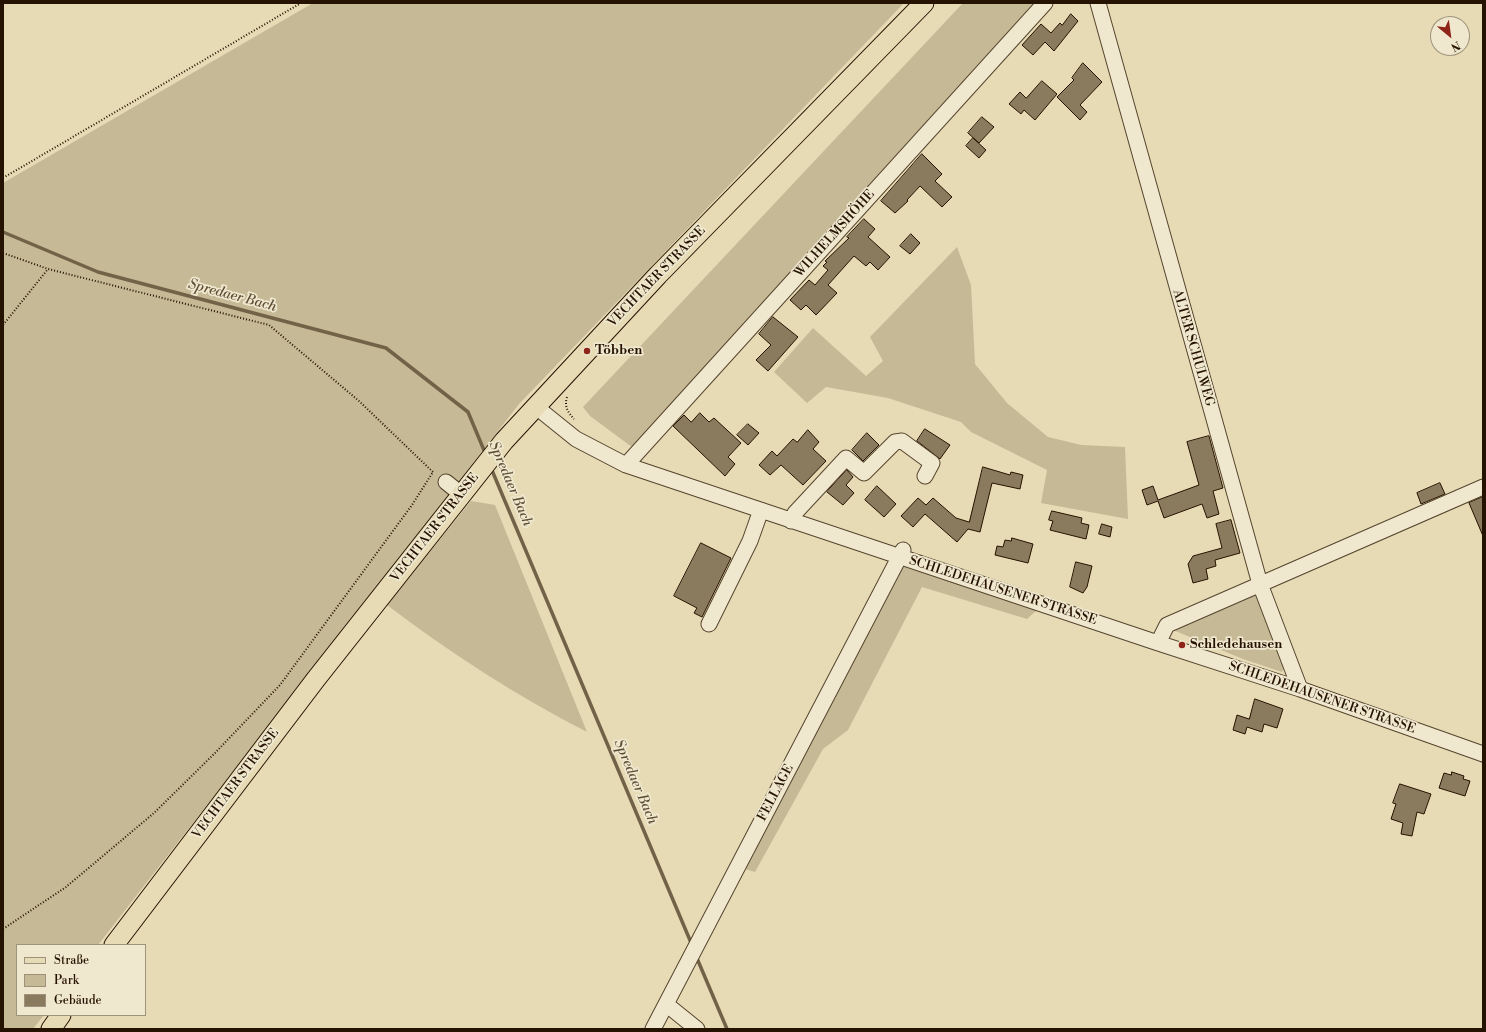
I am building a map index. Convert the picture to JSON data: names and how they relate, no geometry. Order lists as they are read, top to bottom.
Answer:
{
  "streets": {
    "main road": ["VECHTAER STRASSE"],
    "street": [
      "WILHELMSHÖHE",
      "ALTER SCHULWEG",
      "SCHLEDEHAUSENER STRASSE",
      "FELLAGE"
    ]
  },
  "crossings": [
    ["WILHELMSHÖHE", "SCHLEDEHAUSENER STRASSE"],
    ["VECHTAER STRASSE", "SCHLEDEHAUSENER STRASSE"],
    ["ALTER SCHULWEG", "SCHLEDEHAUSENER STRASSE"],
    ["SCHLEDEHAUSENER STRASSE", "FELLAGE"]
  ],
  "water": ["Spredaer Bach"],
  "places": ["Többen", "Schledehausen"],
  "legend": ["Straße", "Park", "Gebäude"],
  "north": "bottom right"
}
